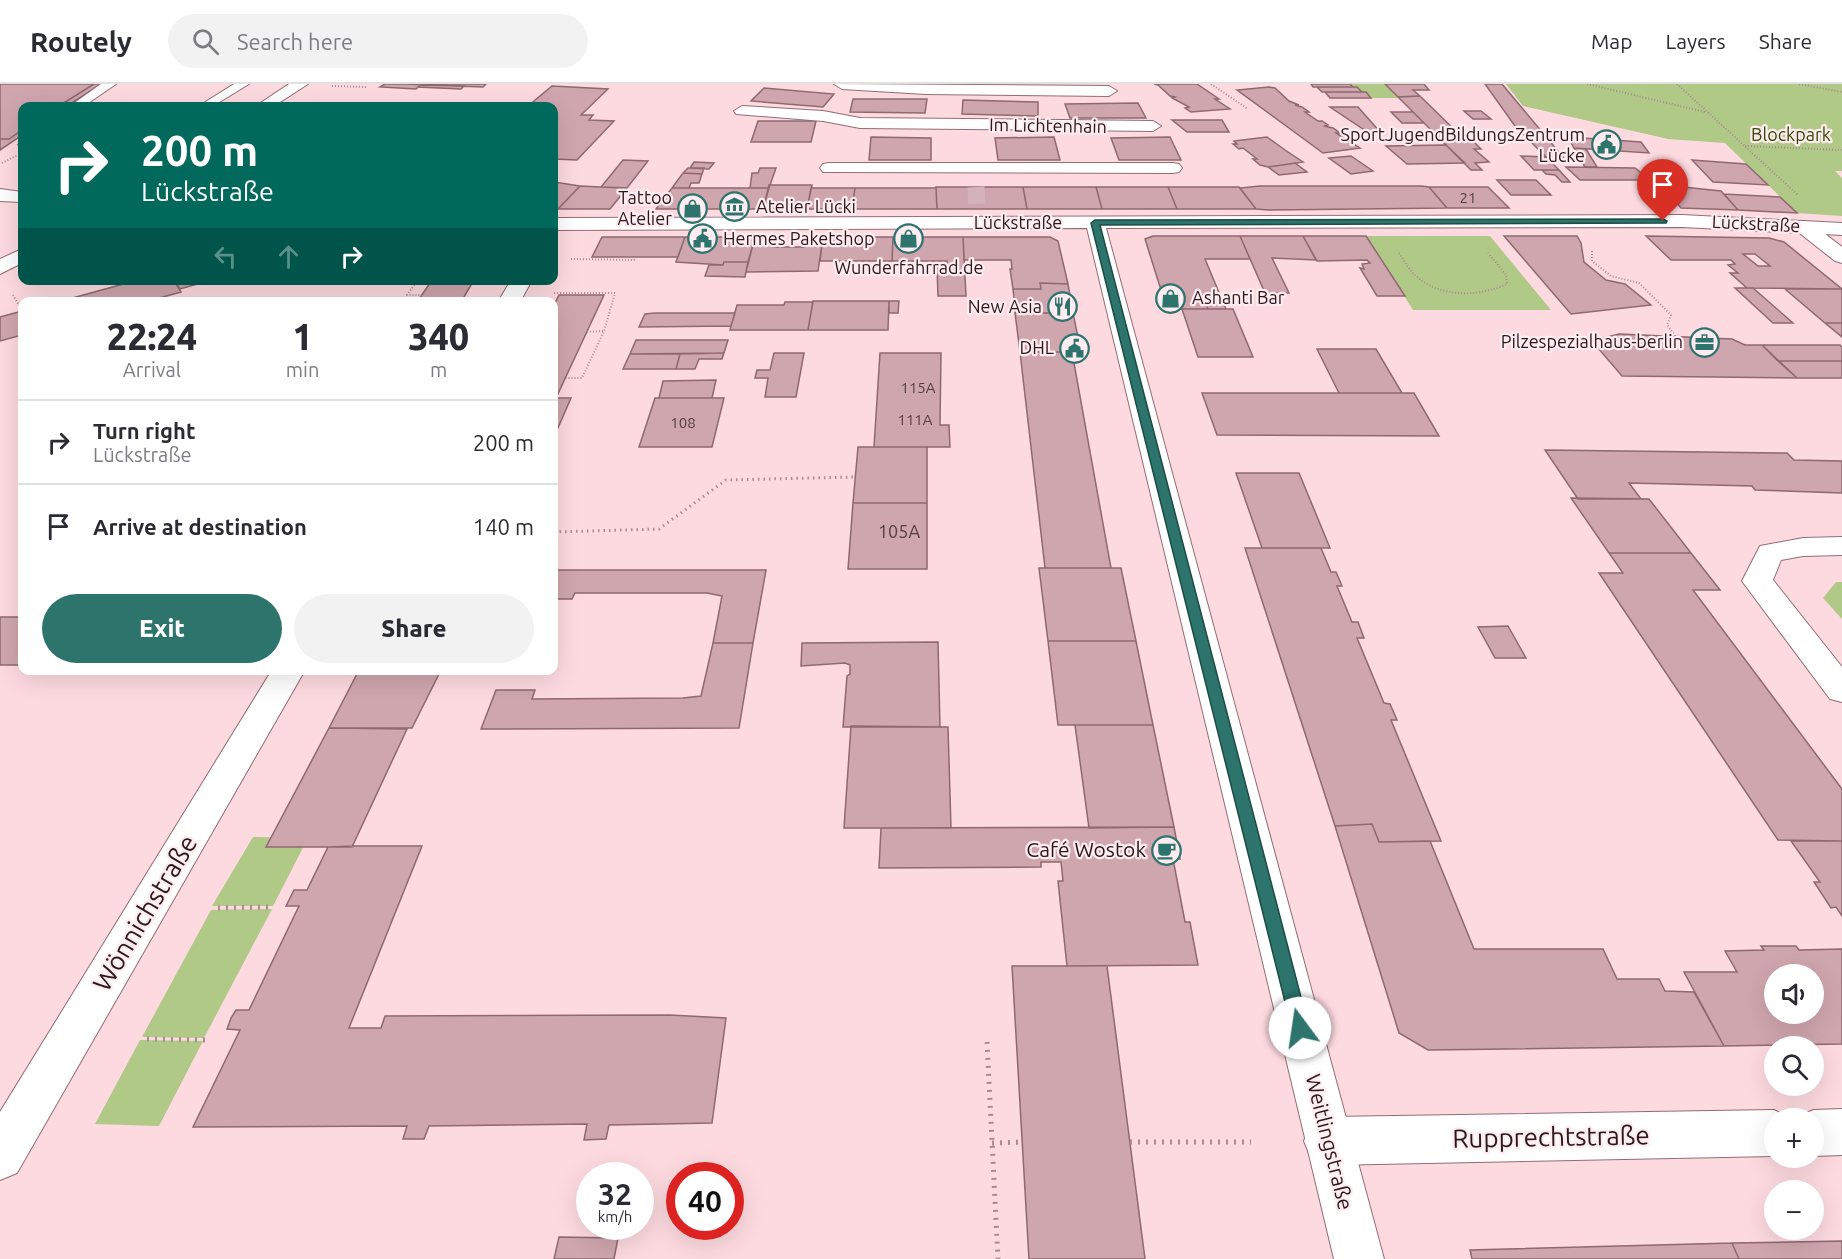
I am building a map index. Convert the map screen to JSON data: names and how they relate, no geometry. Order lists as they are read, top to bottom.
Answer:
{
  "streets": {
    "street": [
      "Im Lichtenhain",
      "Lückstraße",
      "Wönnichstraße",
      "Rupprechtstraße",
      "Weitlingstraße"
    ]
  },
  "crossings": [
    ["Lückstraße", "Weitlingstraße"],
    ["Rupprechtstraße", "Weitlingstraße"]
  ],
  "parks": ["Blockpark"],
  "places": {
    "public building": ["SportJugendBildungsZentrum Lücke", "Hermes Paketshop", "DHL"],
    "museum": ["Atelier Lücki"],
    "shop": ["Tattoo Atelier", "Wunderfahrrad.de", "Ashanti Bar"],
    "restaurant": ["New Asia"],
    "office": ["Pilzespezialhaus-berlin"],
    "cafe": ["Café Wostok"]
  },
  "house_numbers": [
    "21",
    "115A",
    "111A",
    "108",
    "105A"
  ],
  "page": {
    "header": "Routely",
    "search": "Search here",
    "nav": ["Map", "Layers", "Share"],
    "turn": ["200 m", "Lückstraße"],
    "eta": [
      "22:24",
      "Arrival",
      "1",
      "min",
      "340",
      "m"
    ],
    "list": [
      {
        "name": "Turn right",
        "note": "Lückstraße",
        "value": "200 m"
      },
      {
        "name": "Arrive at destination",
        "value": "140 m"
      }
    ],
    "buttons": ["Exit", "Share"],
    "map_buttons": ["+", "−"],
    "speed": "32 km/h",
    "limit": "40"
  }
}
